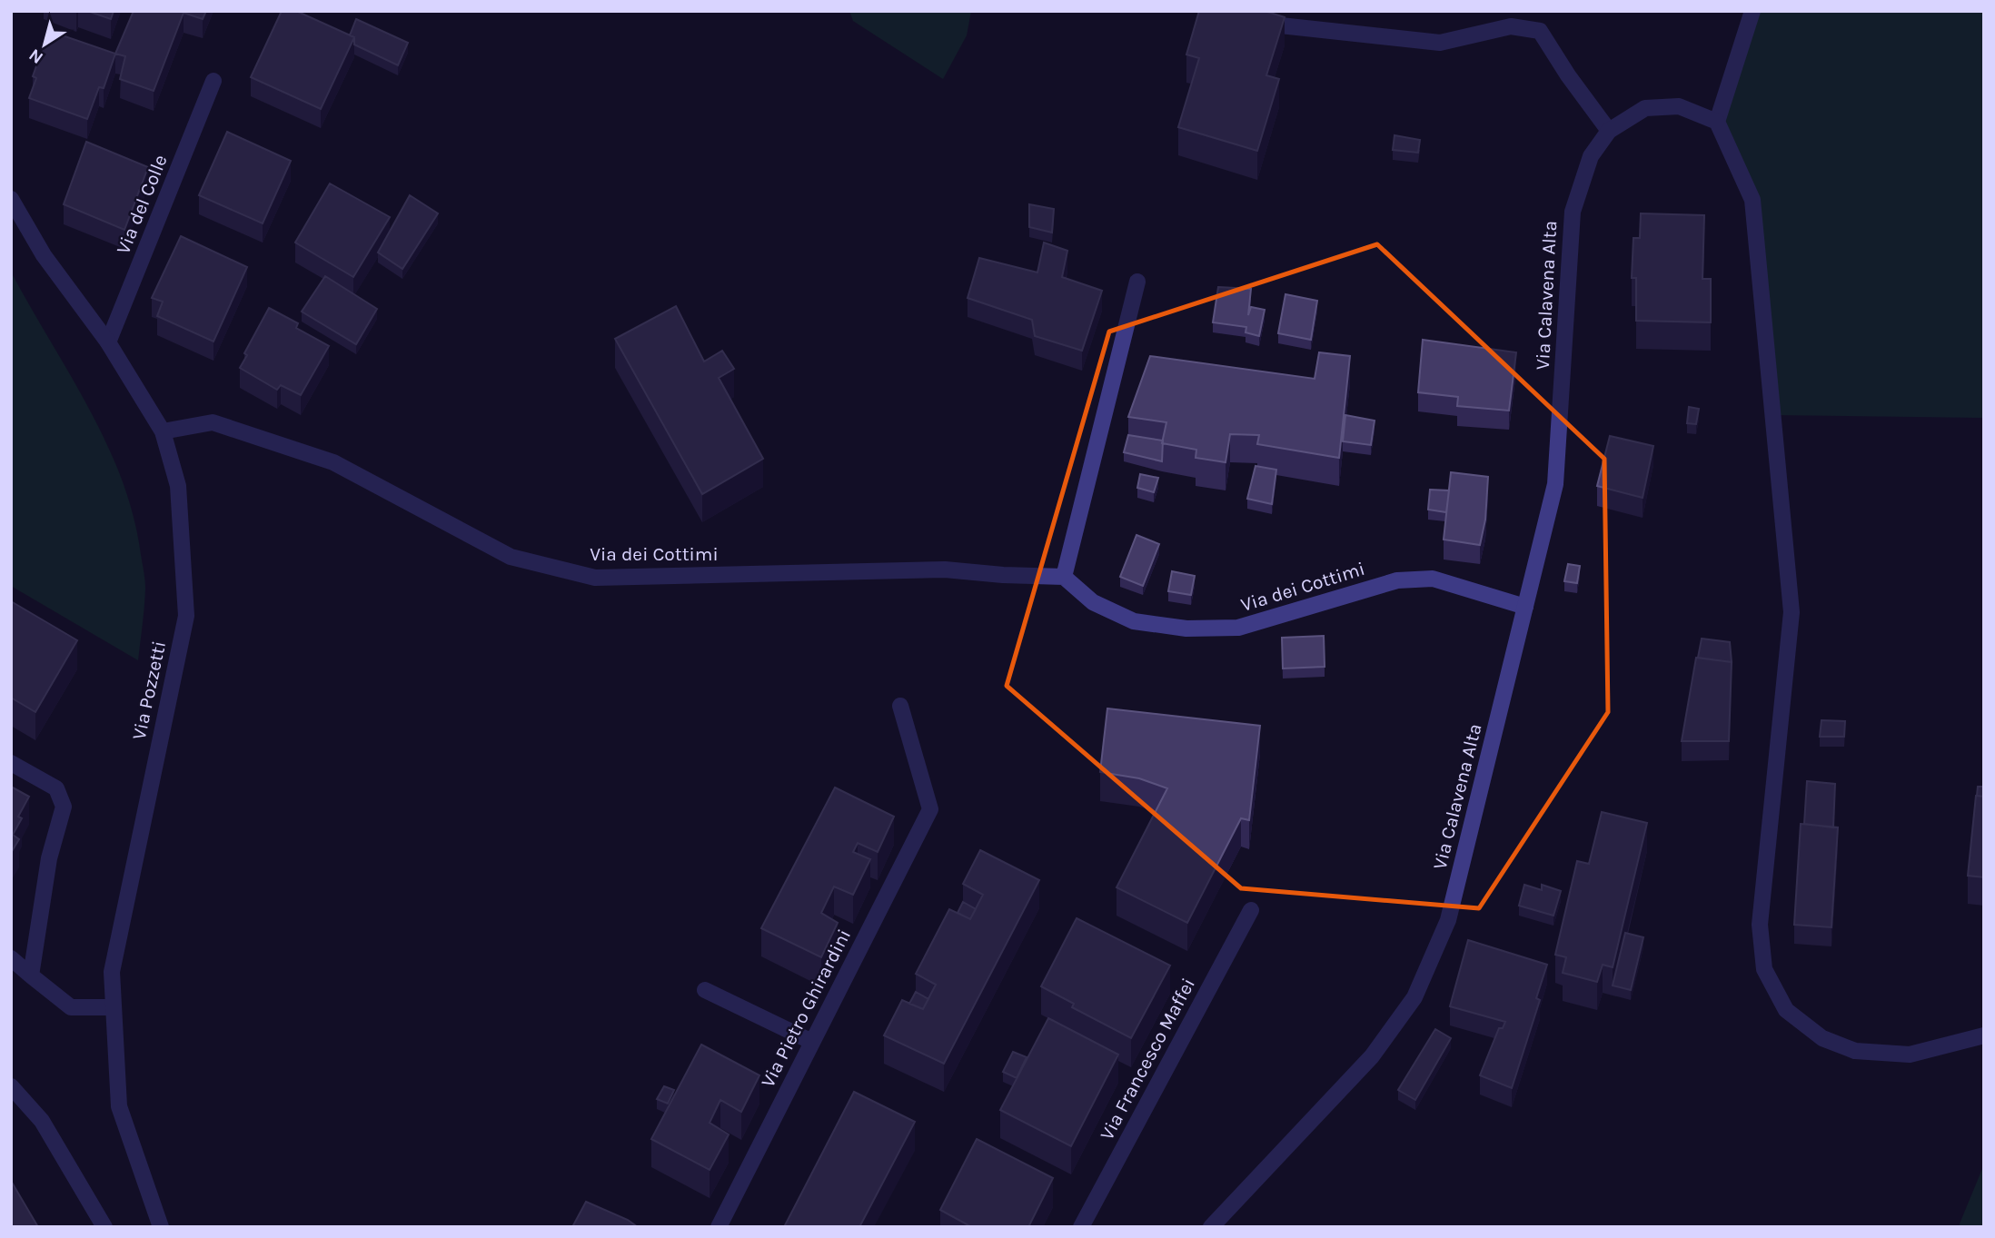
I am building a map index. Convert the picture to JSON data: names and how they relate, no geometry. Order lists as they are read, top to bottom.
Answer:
{
  "streets": {
    "street": [
      "Via del Colle",
      "Via Calavena Alta",
      "Via dei Cottimi",
      "Via Pozzetti",
      "Via Pietro Ghirardini",
      "Via Francesco Maffei"
    ]
  },
  "crossings": [
    ["Via del Colle", "Via Pozzetti"],
    ["Via Calavena Alta", "Via dei Cottimi"],
    ["Via dei Cottimi", "Via Pozzetti"]
  ],
  "north": "bottom left"
}
